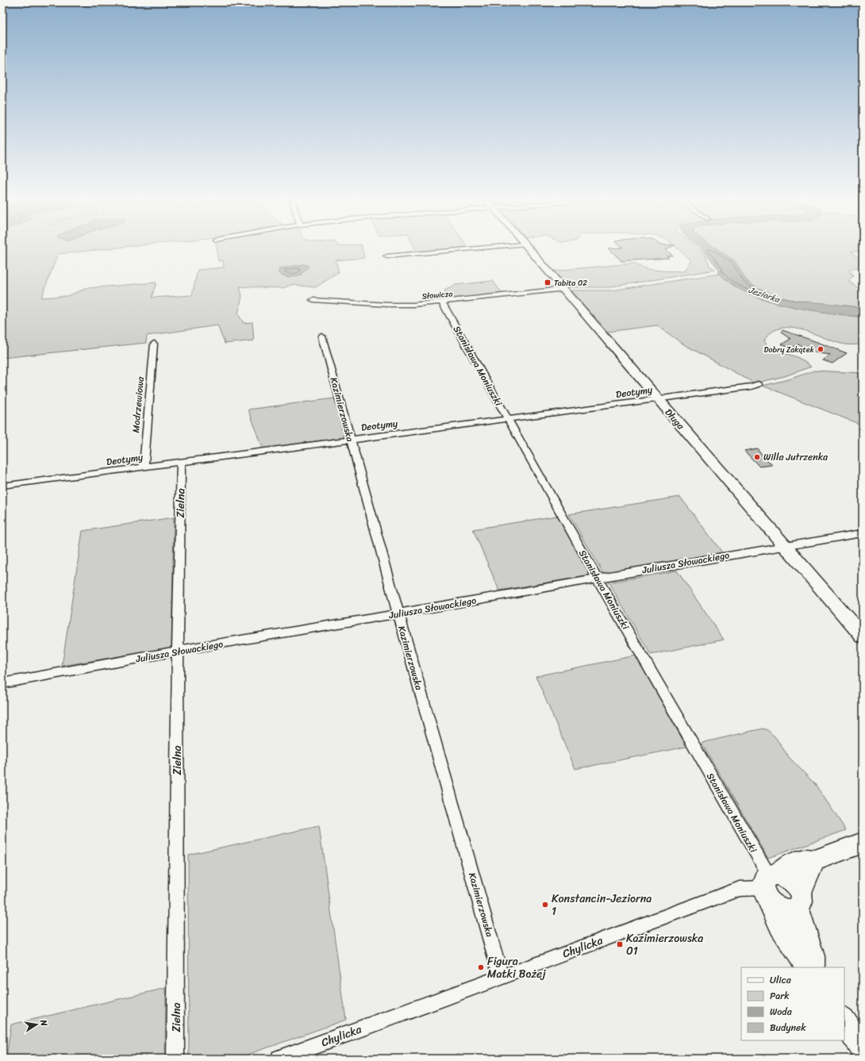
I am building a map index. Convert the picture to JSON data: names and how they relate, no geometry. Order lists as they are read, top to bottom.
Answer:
{
  "streets": {
    "street": [
      "Słowicza",
      "Stanisława Moniuszki",
      "Deotymy",
      "Modrzewiowa",
      "Kazimierzowska",
      "Długa",
      "Zielna",
      "Juliusza Słowackiego",
      "Chylicka"
    ]
  },
  "crossings": [
    ["Słowicza", "Stanisława Moniuszki"],
    ["Słowicza", "Długa"],
    ["Stanisława Moniuszki", "Deotymy"],
    ["Stanisława Moniuszki", "Juliusza Słowackiego"],
    ["Stanisława Moniuszki", "Chylicka"],
    ["Deotymy", "Modrzewiowa"],
    ["Deotymy", "Kazimierzowska"],
    ["Deotymy", "Długa"],
    ["Deotymy", "Zielna"],
    ["Kazimierzowska", "Juliusza Słowackiego"],
    ["Kazimierzowska", "Chylicka"],
    ["Długa", "Juliusza Słowackiego"],
    ["Zielna", "Juliusza Słowackiego"]
  ],
  "water": ["Jeziorka"],
  "places": {
    "transit": ["Tabita 02", "Kazimierzowska 01"],
    "other": [
      "Dobry Zakątek",
      "Willa Jutrzenka",
      "Konstancin-Jeziorna 1",
      "Figura Matki Bożej"
    ]
  },
  "legend": [
    "Ulica",
    "Park",
    "Woda",
    "Budynek"
  ],
  "north": "right"
}
